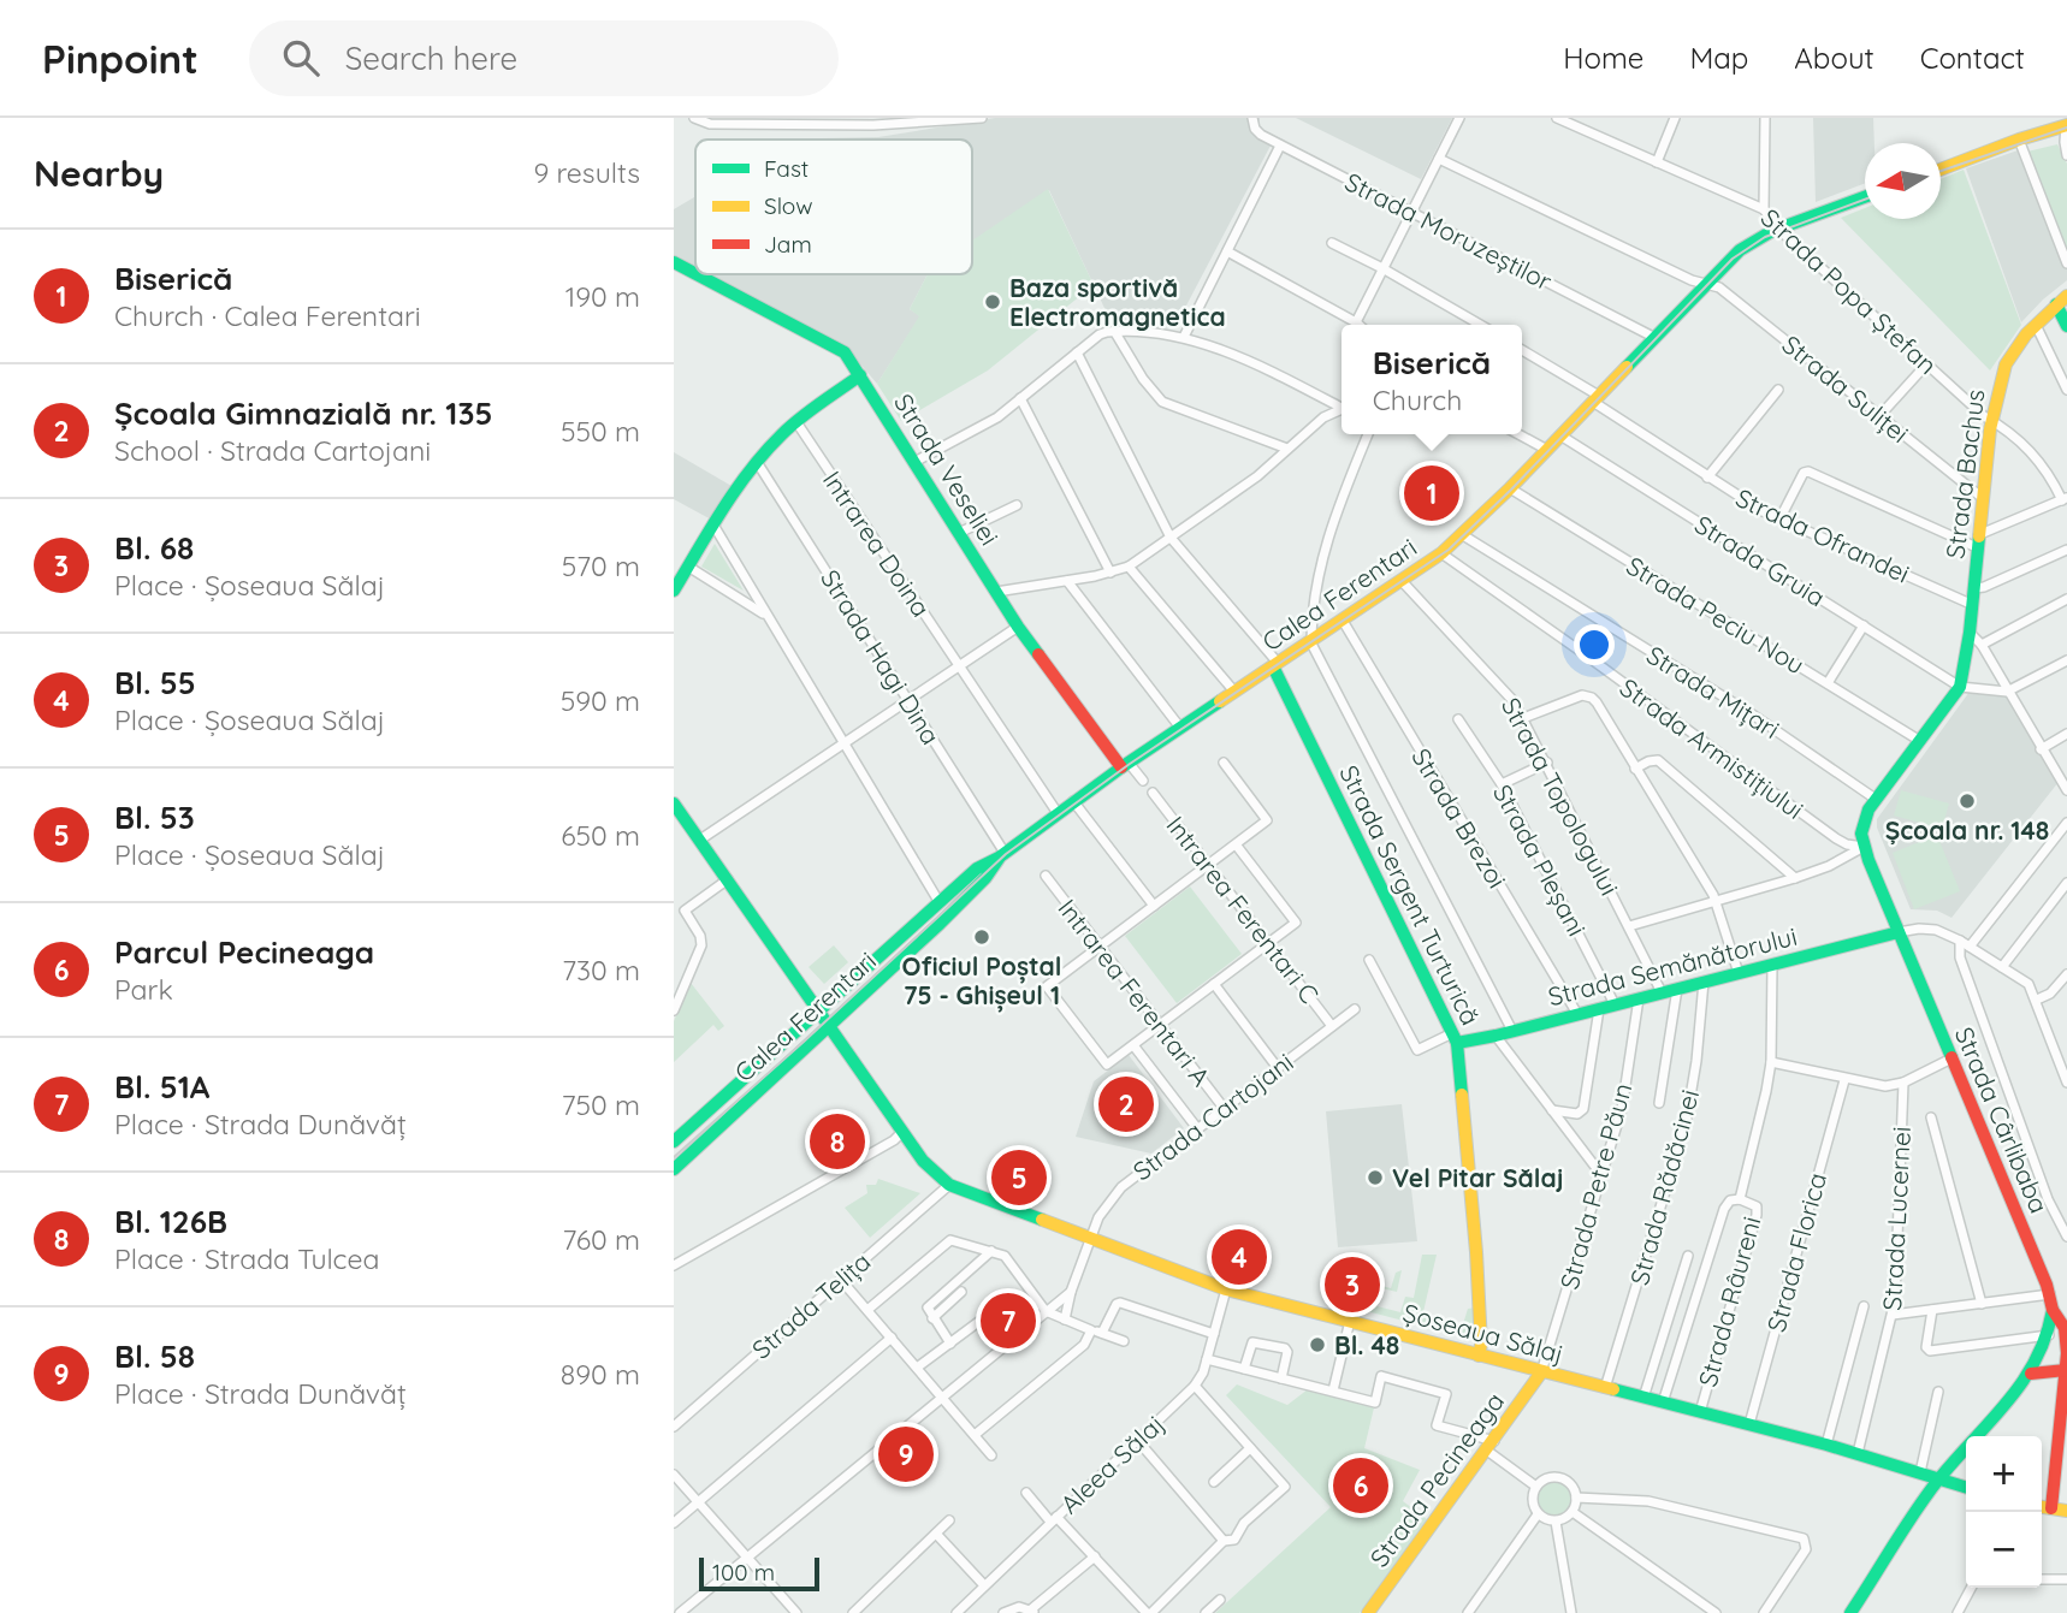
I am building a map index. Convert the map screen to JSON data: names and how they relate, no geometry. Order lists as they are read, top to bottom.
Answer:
{
  "streets": {
    "street": [
      "Strada Moruzeștilor",
      "Strada Popa Ștefan",
      "Strada Suliței",
      "Strada Veseliei",
      "Strada Bachus",
      "Strada Ofrandei",
      "Intrarea Doina",
      "Strada Gruia",
      "Calea Ferentari",
      "Strada Peciu Nou",
      "Strada Hagi Dina",
      "Strada Mițari",
      "Strada Armistițiului",
      "Strada Topologului",
      "Strada Brezoi",
      "Strada Pleșani",
      "Strada Sergent Turturică",
      "Intrarea Ferentari C",
      "Strada Semănătorului",
      "Intrarea Ferentari A",
      "Strada Cartojani",
      "Strada Cârlibaba",
      "Strada Petre Păun",
      "Strada Rădăcinei",
      "Strada Lucernei",
      "Strada Florica",
      "Strada Râureni",
      "Strada Telița",
      "Șoseaua Sălaj",
      "Aleea Sălaj",
      "Strada Pecineaga"
    ]
  },
  "crossings": [
    ["Strada Moruzeștilor", "Calea Ferentari"],
    ["Strada Popa Ștefan", "Strada Bachus"],
    ["Strada Popa Ștefan", "Calea Ferentari"],
    ["Strada Suliței", "Strada Bachus"],
    ["Strada Suliței", "Calea Ferentari"],
    ["Strada Veseliei", "Calea Ferentari"],
    ["Strada Bachus", "Strada Ofrandei"],
    ["Strada Bachus", "Strada Gruia"],
    ["Strada Ofrandei", "Calea Ferentari"],
    ["Intrarea Doina", "Calea Ferentari"],
    ["Strada Gruia", "Calea Ferentari"],
    ["Calea Ferentari", "Strada Peciu Nou"],
    ["Calea Ferentari", "Strada Hagi Dina"],
    ["Calea Ferentari", "Strada Mițari"],
    ["Calea Ferentari", "Strada Armistițiului"],
    ["Calea Ferentari", "Strada Topologului"],
    ["Calea Ferentari", "Strada Brezoi"],
    ["Calea Ferentari", "Strada Sergent Turturică"],
    ["Calea Ferentari", "Șoseaua Sălaj"],
    ["Strada Armistițiului", "Strada Cârlibaba"],
    ["Strada Topologului", "Strada Semănătorului"],
    ["Strada Brezoi", "Strada Semănătorului"],
    ["Strada Pleșani", "Strada Semănătorului"],
    ["Strada Sergent Turturică", "Strada Semănătorului"],
    ["Strada Sergent Turturică", "Șoseaua Sălaj"],
    ["Intrarea Ferentari C", "Strada Cartojani"],
    ["Strada Semănătorului", "Strada Cârlibaba"],
    ["Strada Semănătorului", "Strada Petre Păun"],
    ["Strada Semănătorului", "Strada Rădăcinei"],
    ["Intrarea Ferentari A", "Strada Cartojani"],
    ["Strada Cartojani", "Șoseaua Sălaj"],
    ["Strada Petre Păun", "Șoseaua Sălaj"],
    ["Strada Petre Păun", "Strada Pecineaga"],
    ["Strada Rădăcinei", "Șoseaua Sălaj"],
    ["Strada Lucernei", "Șoseaua Sălaj"],
    ["Strada Florica", "Șoseaua Sălaj"],
    ["Strada Râureni", "Șoseaua Sălaj"],
    ["Strada Telița", "Șoseaua Sălaj"],
    ["Șoseaua Sălaj", "Aleea Sălaj"],
    ["Șoseaua Sălaj", "Strada Pecineaga"]
  ],
  "places": [
    "Baza sportivă Electromagnetica",
    "Școala nr. 148",
    "Oficiul Poștal 75 - Ghișeul 1",
    "Vel Pitar Sălaj",
    "Bl. 48"
  ],
  "legend": ["Fast", "Slow", "Jam"],
  "scale_bar": "100 m",
  "north": "left",
  "page": {
    "header": "Pinpoint",
    "search": "Search here",
    "nav": [
      "Home",
      "Map",
      "About",
      "Contact"
    ],
    "heading": ["Nearby", "9 results"],
    "list": [
      {
        "mark": "1",
        "name": "Biserică",
        "note": "Church · Calea Ferentari",
        "value": "190 m"
      },
      {
        "mark": "2",
        "name": "Școala Gimnazială nr. 135",
        "note": "School · Strada Cartojani",
        "value": "550 m"
      },
      {
        "mark": "3",
        "name": "Bl. 68",
        "note": "Place · Șoseaua Sălaj",
        "value": "570 m"
      },
      {
        "mark": "4",
        "name": "Bl. 55",
        "note": "Place · Șoseaua Sălaj",
        "value": "590 m"
      },
      {
        "mark": "5",
        "name": "Bl. 53",
        "note": "Place · Șoseaua Sălaj",
        "value": "650 m"
      },
      {
        "mark": "6",
        "name": "Parcul Pecineaga",
        "note": "Park",
        "value": "730 m"
      },
      {
        "mark": "7",
        "name": "Bl. 51A",
        "note": "Place · Strada Dunăvăț",
        "value": "750 m"
      },
      {
        "mark": "8",
        "name": "Bl. 126B",
        "note": "Place · Strada Tulcea",
        "value": "760 m"
      },
      {
        "mark": "9",
        "name": "Bl. 58",
        "note": "Place · Strada Dunăvăț",
        "value": "890 m"
      }
    ],
    "popup": ["Biserică", "Church"],
    "pins": [
      "1",
      "2",
      "8",
      "5",
      "4",
      "3",
      "7",
      "9",
      "6"
    ],
    "map_buttons": ["+", "−"],
    "scale": "100 m"
  }
}
